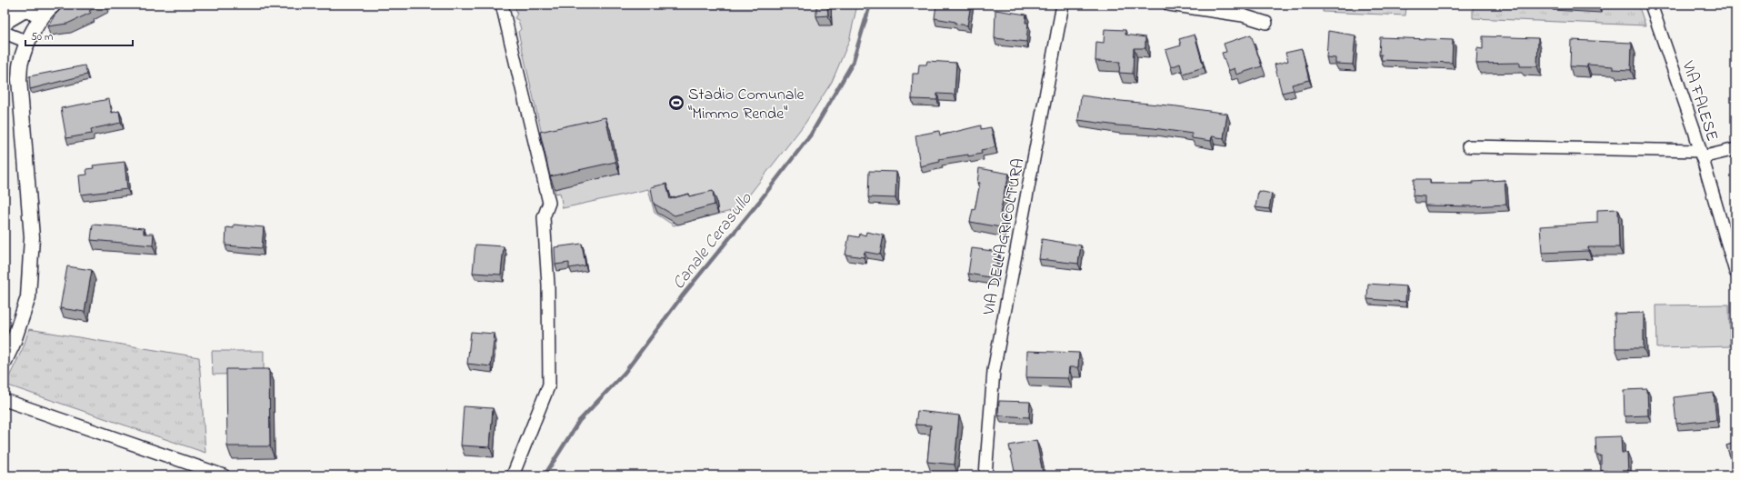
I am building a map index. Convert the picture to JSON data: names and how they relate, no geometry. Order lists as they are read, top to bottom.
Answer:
{
  "streets": {
    "street": ["VIA FALESE", "VIA DELL'AGRICOLTURA"]
  },
  "water": ["Canale Cerasullo"],
  "places": {
    "sports": ["Stadio Comunale \"Mimmo Rende\""]
  },
  "scale_bar": "50 m"
}
